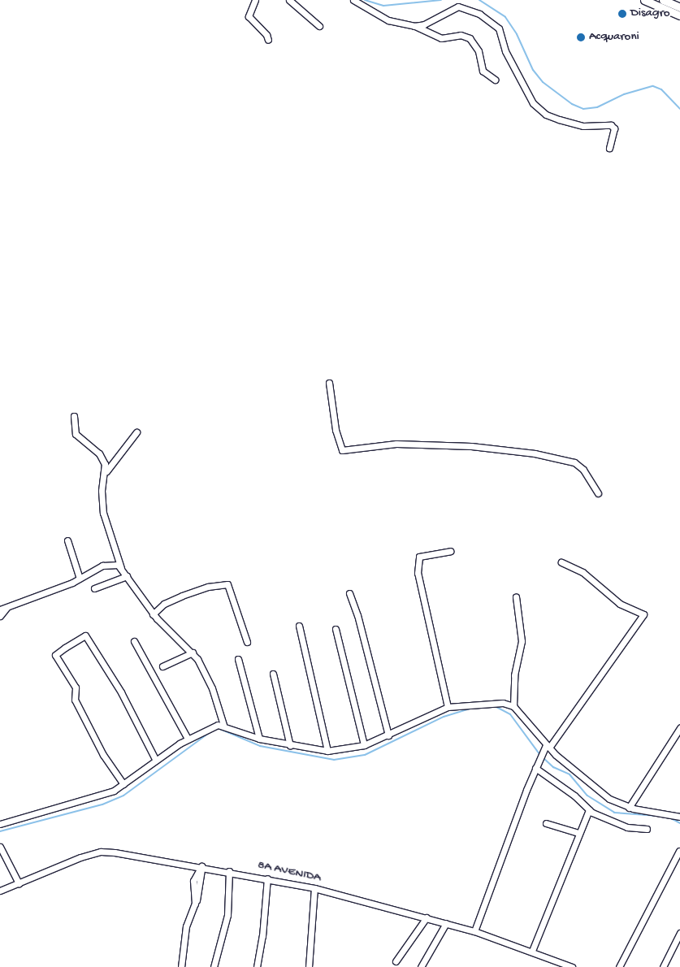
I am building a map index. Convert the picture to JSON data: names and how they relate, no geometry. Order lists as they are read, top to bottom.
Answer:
{
  "streets": {
    "street": ["8A AVENIDA"]
  },
  "places": ["Disagro", "Acquaroni"]
}
